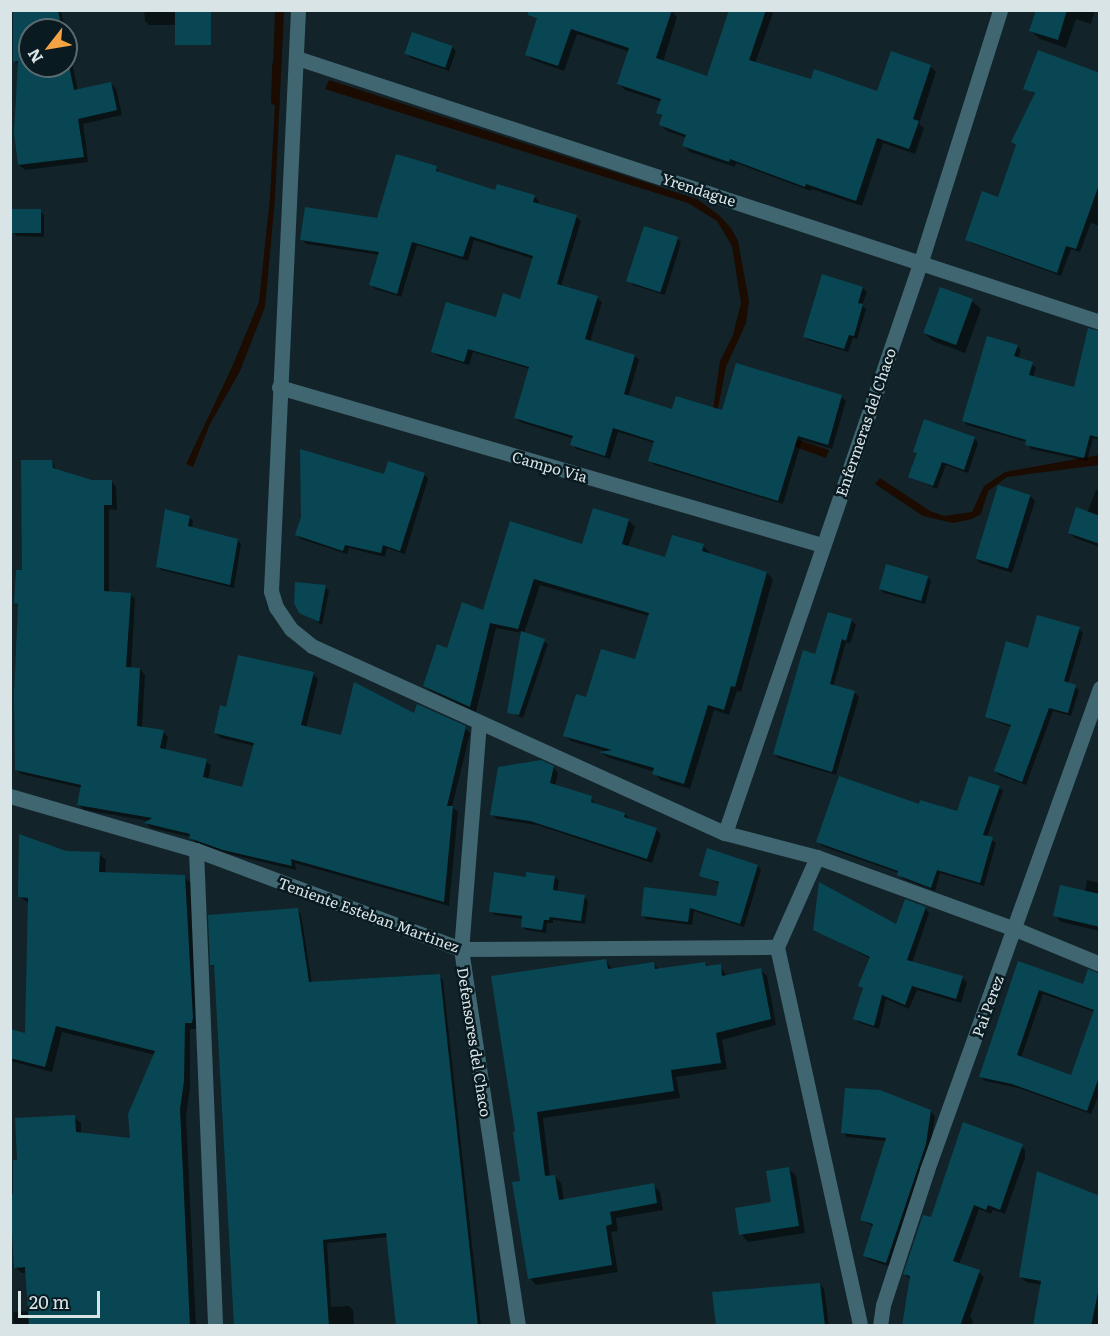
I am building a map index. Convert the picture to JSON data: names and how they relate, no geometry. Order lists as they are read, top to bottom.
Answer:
{
  "streets": {
    "street": [
      "Yrendague",
      "Enfermeras del Chaco",
      "Campo Via",
      "Teniente Esteban Martinez",
      "Pai Perez",
      "Defensores del Chaco"
    ]
  },
  "crossings": [
    ["Yrendague", "Enfermeras del Chaco"],
    ["Enfermeras del Chaco", "Campo Via"],
    ["Teniente Esteban Martinez", "Defensores del Chaco"]
  ],
  "scale_bar": "20 m",
  "north": "bottom left"
}
